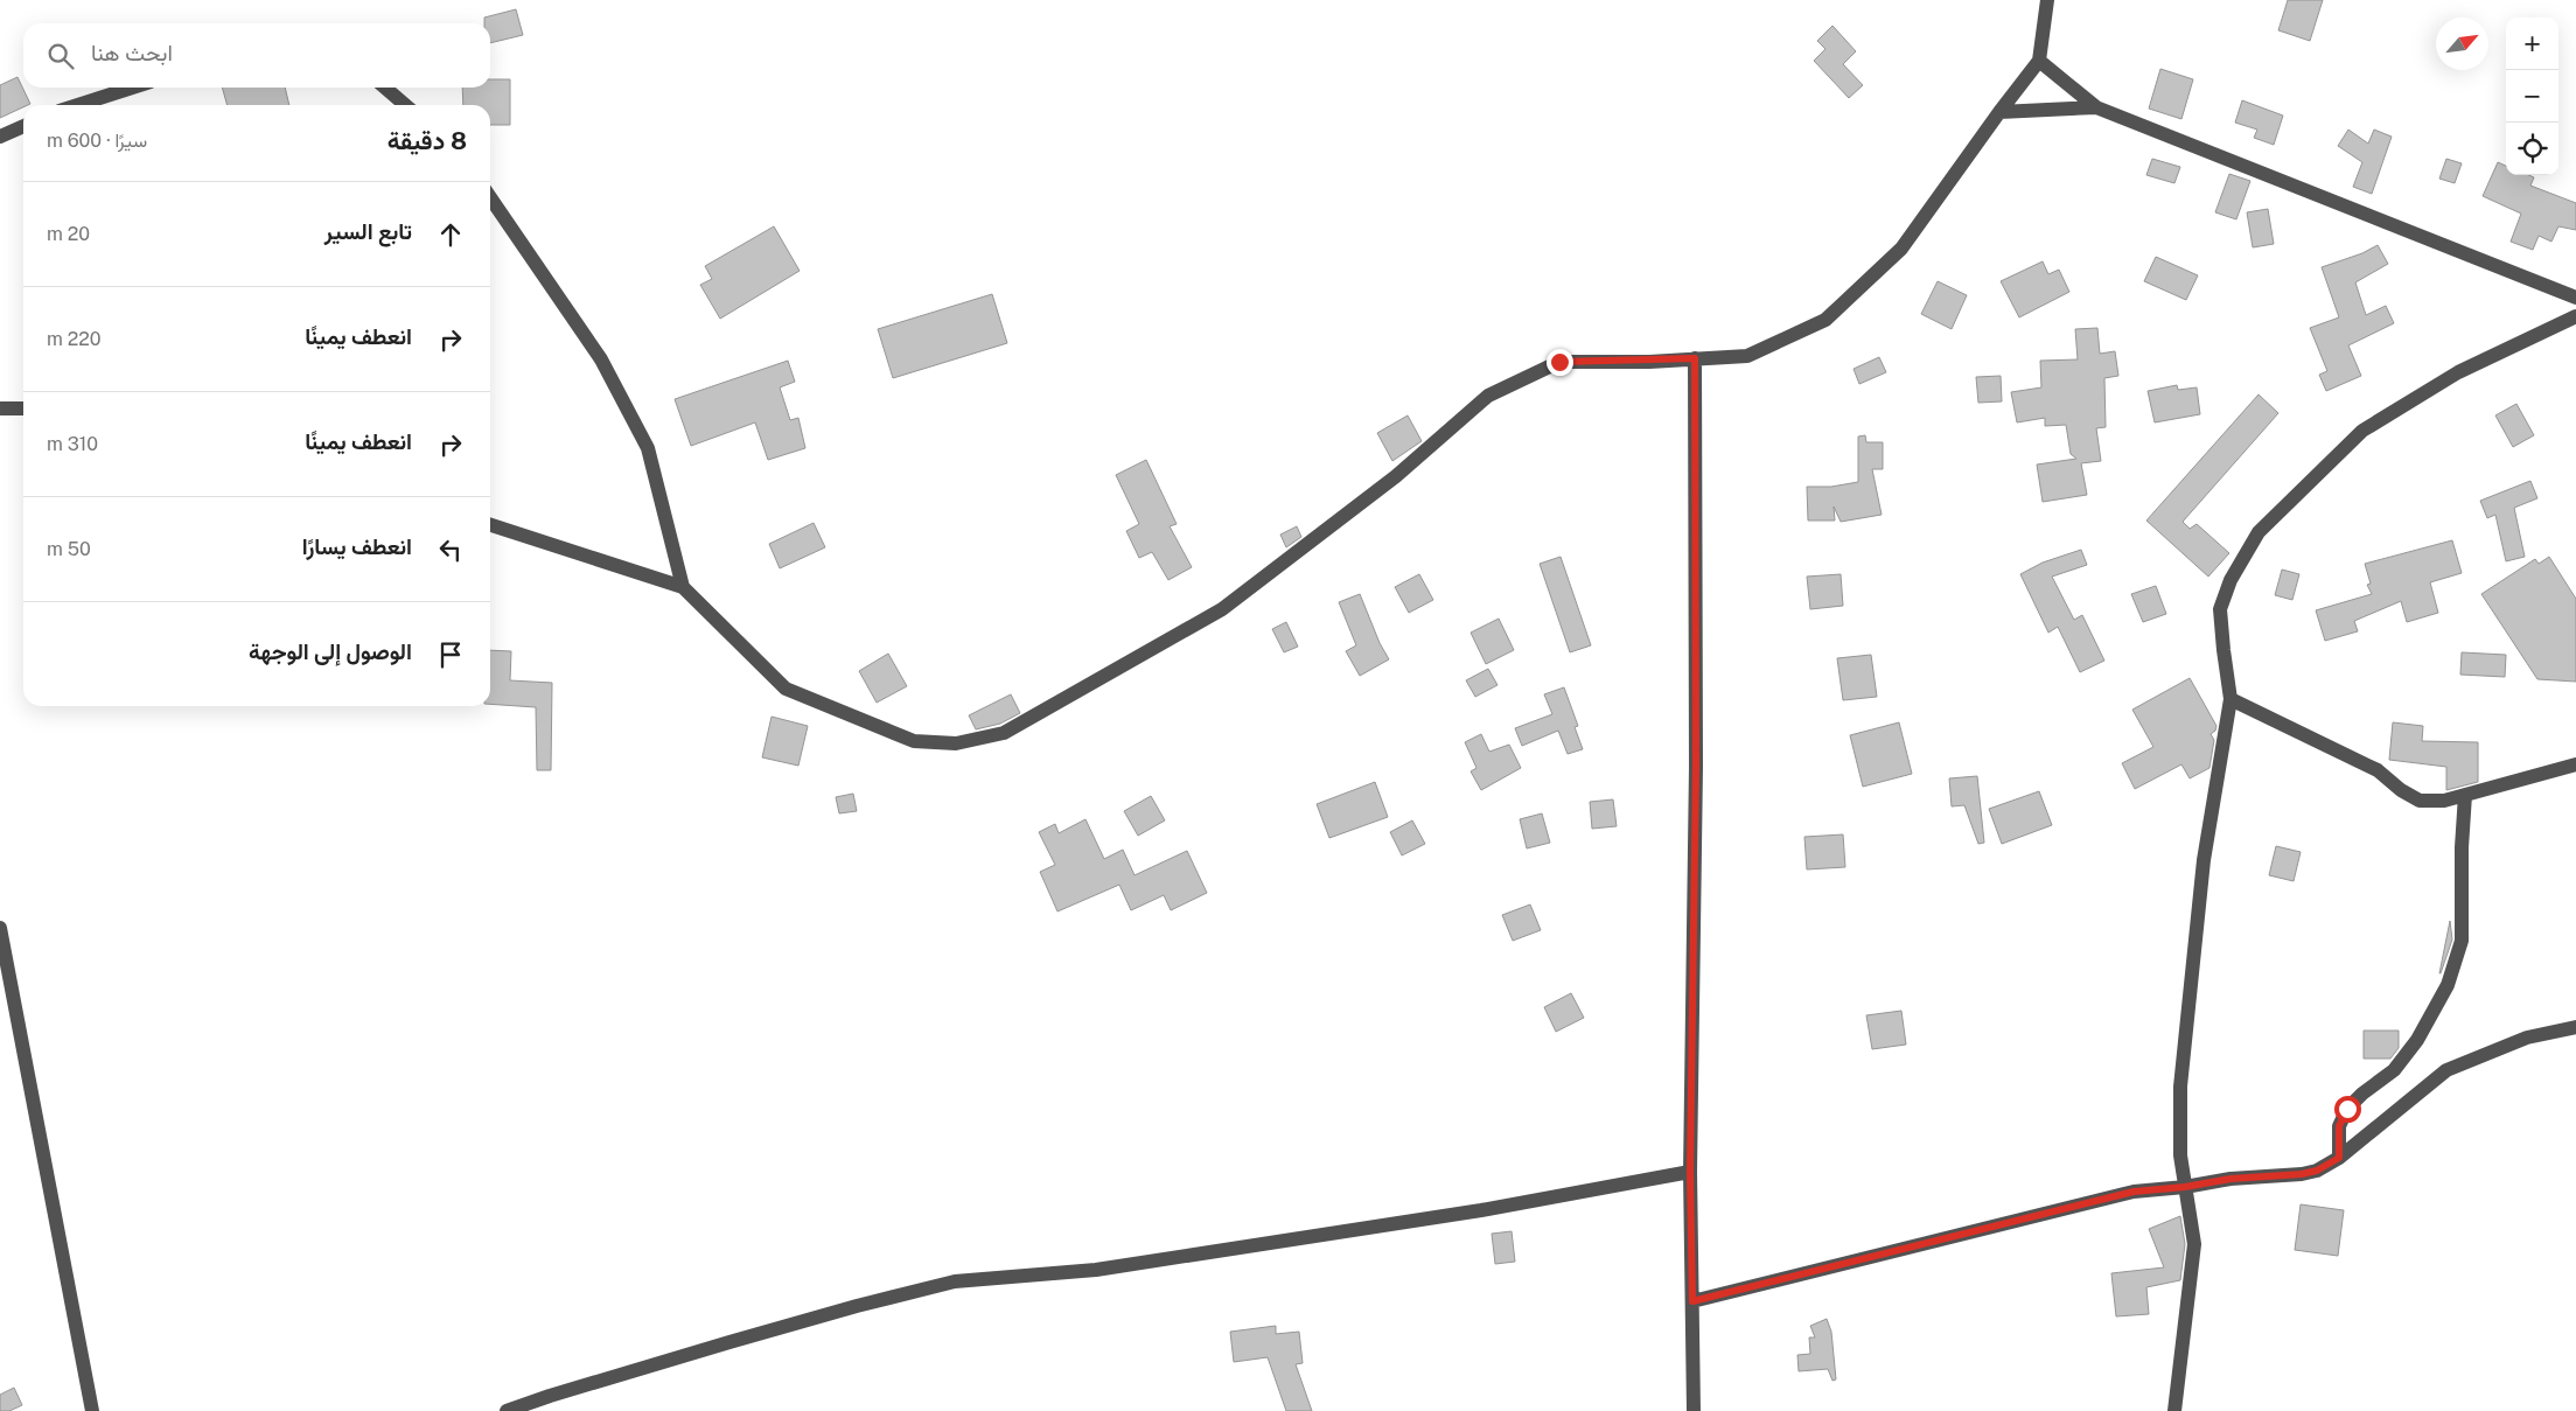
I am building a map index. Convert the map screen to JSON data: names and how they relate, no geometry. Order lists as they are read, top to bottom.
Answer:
{
  "north": "top right",
  "page": {
    "map_buttons": ["+", "−"],
    "search": "ابحث هنا",
    "heading": ["8 دقيقة", "سيرًا · 600 m"],
    "list": [
      ["تابع السير", "20 m"],
      ["انعطف يمينًا", "220 m"],
      ["انعطف يمينًا", "310 m"],
      ["انعطف يسارًا", "50 m"],
      "الوصول إلى الوجهة"
    ]
  }
}
